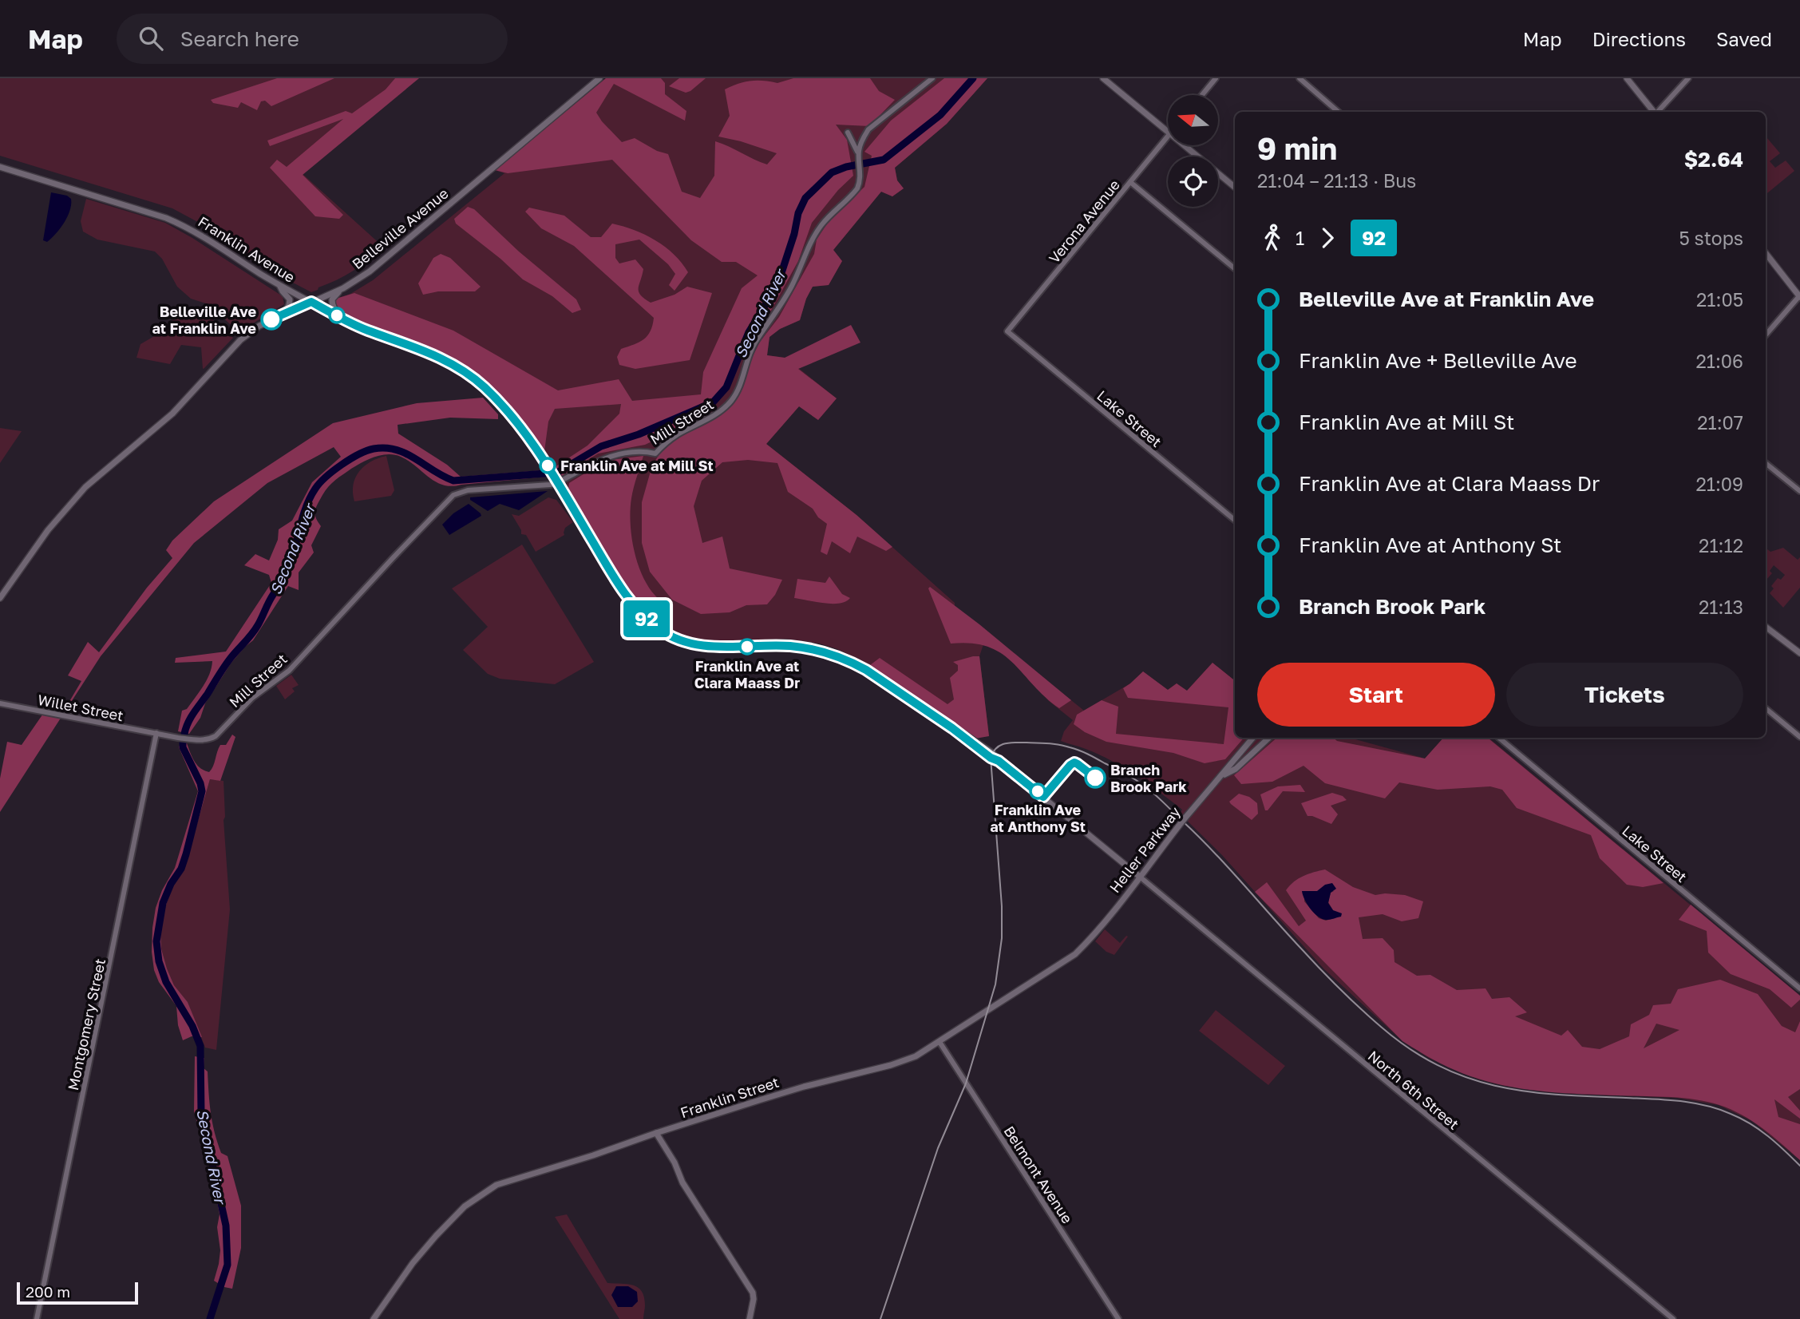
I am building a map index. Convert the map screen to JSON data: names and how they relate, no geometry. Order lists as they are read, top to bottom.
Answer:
{
  "streets": {
    "main road": [
      "Belleville Avenue",
      "Franklin Avenue",
      "Heller Parkway",
      "Franklin Street"
    ],
    "street": [
      "Verona Avenue",
      "Lake Street",
      "Mill Street",
      "Willet Street",
      "Montgomery Street",
      "North 6th Street",
      "Belmont Avenue"
    ]
  },
  "crossings": [
    ["Verona Avenue", "Lake Street"],
    ["Belleville Avenue", "Franklin Avenue"],
    ["Franklin Avenue", "Mill Street"],
    ["Franklin Avenue", "Heller Parkway"],
    ["Franklin Avenue", "North 6th Street"],
    ["Mill Street", "Willet Street"],
    ["Mill Street", "Montgomery Street"],
    ["Willet Street", "Montgomery Street"],
    ["Heller Parkway", "North 6th Street"],
    ["Heller Parkway", "Franklin Street"],
    ["Franklin Street", "Belmont Avenue"]
  ],
  "water": ["Second River"],
  "places": [
    "Belleville Ave at Franklin Ave",
    "Franklin Ave at Mill St",
    "Franklin Ave at Clara Maass Dr",
    "Branch Brook Park",
    "Franklin Ave at Anthony St"
  ],
  "lines": ["bus line 92"],
  "scale_bar": "200 m",
  "north": "left",
  "page": {
    "header": "Map",
    "search": "Search here",
    "nav": ["Map", "Directions", "Saved"],
    "on_map": "92",
    "heading": ["9 min", "21:04 – 21:13 · Bus", "$2.64"],
    "legs": ["1", "92", "5 stops"],
    "list": [
      {
        "name": "Belleville Ave at Franklin Ave",
        "value": "21:05"
      },
      {
        "name": "Franklin Ave + Belleville Ave",
        "value": "21:06"
      },
      {
        "name": "Franklin Ave at Mill St",
        "value": "21:07"
      },
      {
        "name": "Franklin Ave at Clara Maass Dr",
        "value": "21:09"
      },
      {
        "name": "Franklin Ave at Anthony St",
        "value": "21:12"
      },
      {
        "name": "Branch Brook Park",
        "value": "21:13"
      }
    ],
    "buttons": ["Start", "Tickets"],
    "scale": "200 m"
  }
}
